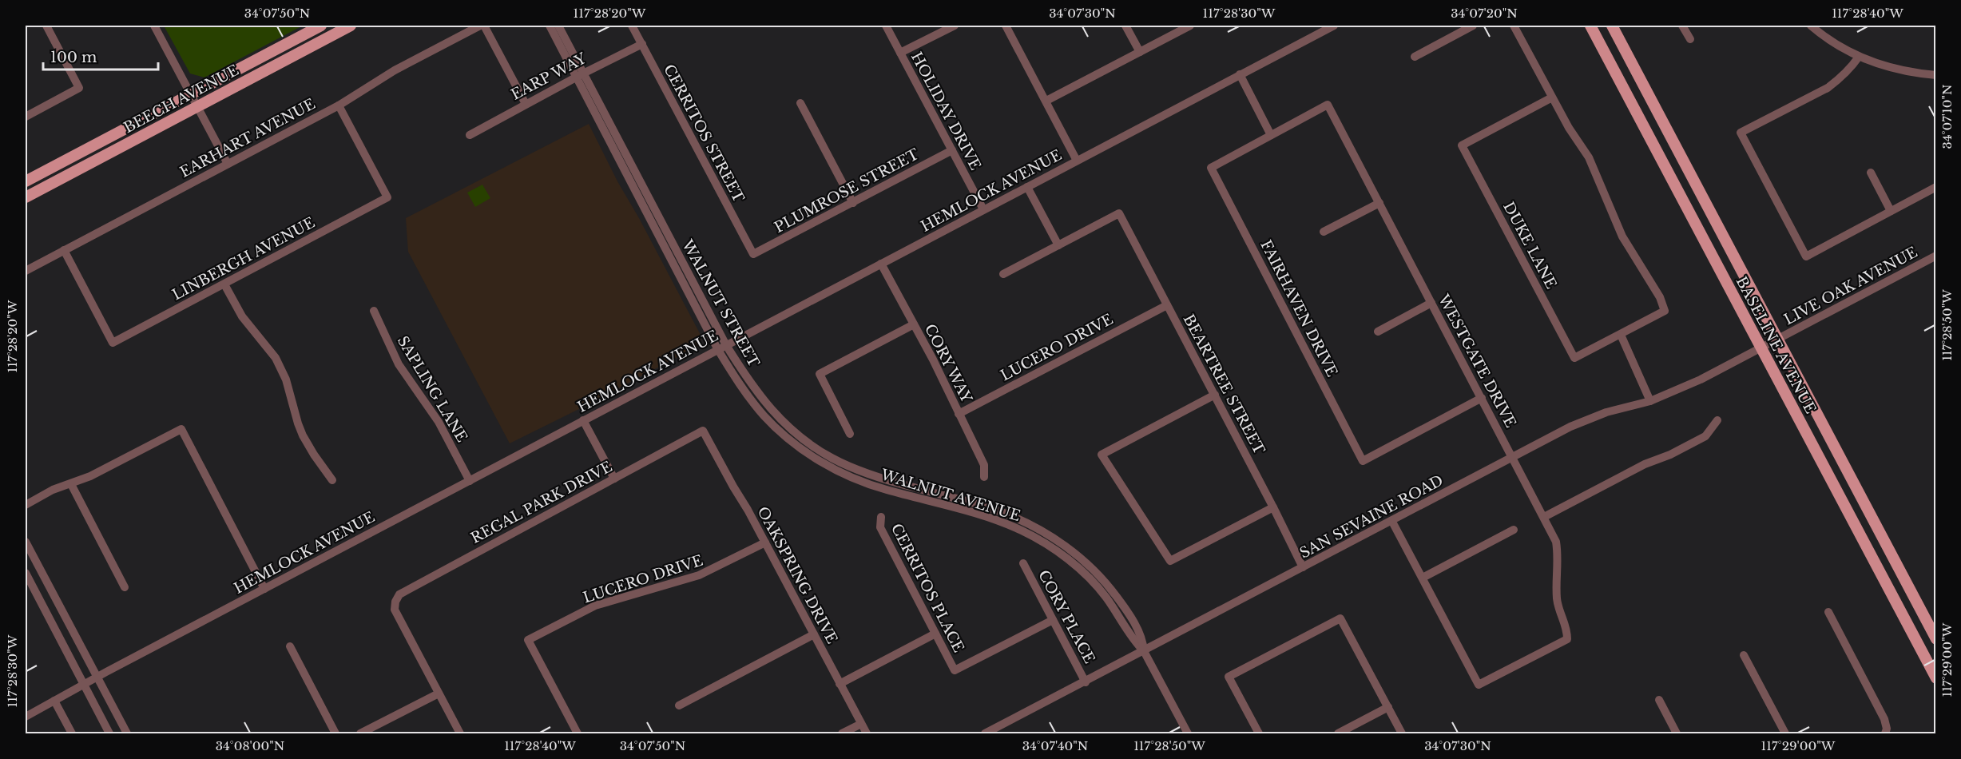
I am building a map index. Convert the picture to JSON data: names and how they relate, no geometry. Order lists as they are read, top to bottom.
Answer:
{
  "streets": {
    "main road": ["BEECH AVENUE", "BASELINE AVENUE"],
    "street": [
      "EARP WAY",
      "HOLIDAY DRIVE",
      "CERRITOS STREET",
      "EARHART AVENUE",
      "PLUMROSE STREET",
      "HEMLOCK AVENUE",
      "DUKE LANE",
      "LINBERGH AVENUE",
      "LIVE OAK AVENUE",
      "WALNUT STREET",
      "FAIRHAVEN DRIVE",
      "LUCERO DRIVE",
      "WESTGATE DRIVE",
      "CORY WAY",
      "BEARTREE STREET",
      "SAPLING LANE",
      "WALNUT AVENUE",
      "REGAL PARK DRIVE",
      "SAN SEVAINE ROAD",
      "OAKSPRING DRIVE",
      "CERRITOS PLACE",
      "CORY PLACE"
    ]
  },
  "crossings": [
    ["EARP WAY", "CERRITOS STREET"],
    ["EARP WAY", "WALNUT STREET"],
    ["HOLIDAY DRIVE", "PLUMROSE STREET"],
    ["HOLIDAY DRIVE", "HEMLOCK AVENUE"],
    ["CERRITOS STREET", "PLUMROSE STREET"],
    ["EARHART AVENUE", "LINBERGH AVENUE"],
    ["HEMLOCK AVENUE", "WALNUT STREET"],
    ["HEMLOCK AVENUE", "CORY WAY"],
    ["HEMLOCK AVENUE", "SAPLING LANE"],
    ["HEMLOCK AVENUE", "WALNUT AVENUE"],
    ["LIVE OAK AVENUE", "BASELINE AVENUE"],
    ["LIVE OAK AVENUE", "SAN SEVAINE ROAD"],
    ["WALNUT STREET", "WALNUT AVENUE"],
    ["WALNUT STREET", "SAN SEVAINE ROAD"],
    ["FAIRHAVEN DRIVE", "WESTGATE DRIVE"],
    ["BASELINE AVENUE", "SAN SEVAINE ROAD"],
    ["LUCERO DRIVE", "CORY WAY"],
    ["LUCERO DRIVE", "BEARTREE STREET"],
    ["LUCERO DRIVE", "OAKSPRING DRIVE"],
    ["WESTGATE DRIVE", "SAN SEVAINE ROAD"],
    ["BEARTREE STREET", "SAN SEVAINE ROAD"],
    ["WALNUT AVENUE", "SAN SEVAINE ROAD"],
    ["REGAL PARK DRIVE", "OAKSPRING DRIVE"],
    ["SAN SEVAINE ROAD", "CORY PLACE"],
    ["CERRITOS PLACE", "CORY PLACE"]
  ],
  "scale_bar": "100 m",
  "coordinates": [
    "34°07'50\"N",
    "117°28'20\"W",
    "34°07'30\"N",
    "117°28'30\"W",
    "34°07'20\"N",
    "117°28'40\"W",
    "34°07'10\"N",
    "117°28'50\"W",
    "117°29'00\"W",
    "34°08'00\"N",
    "34°07'40\"N"
  ]
}
